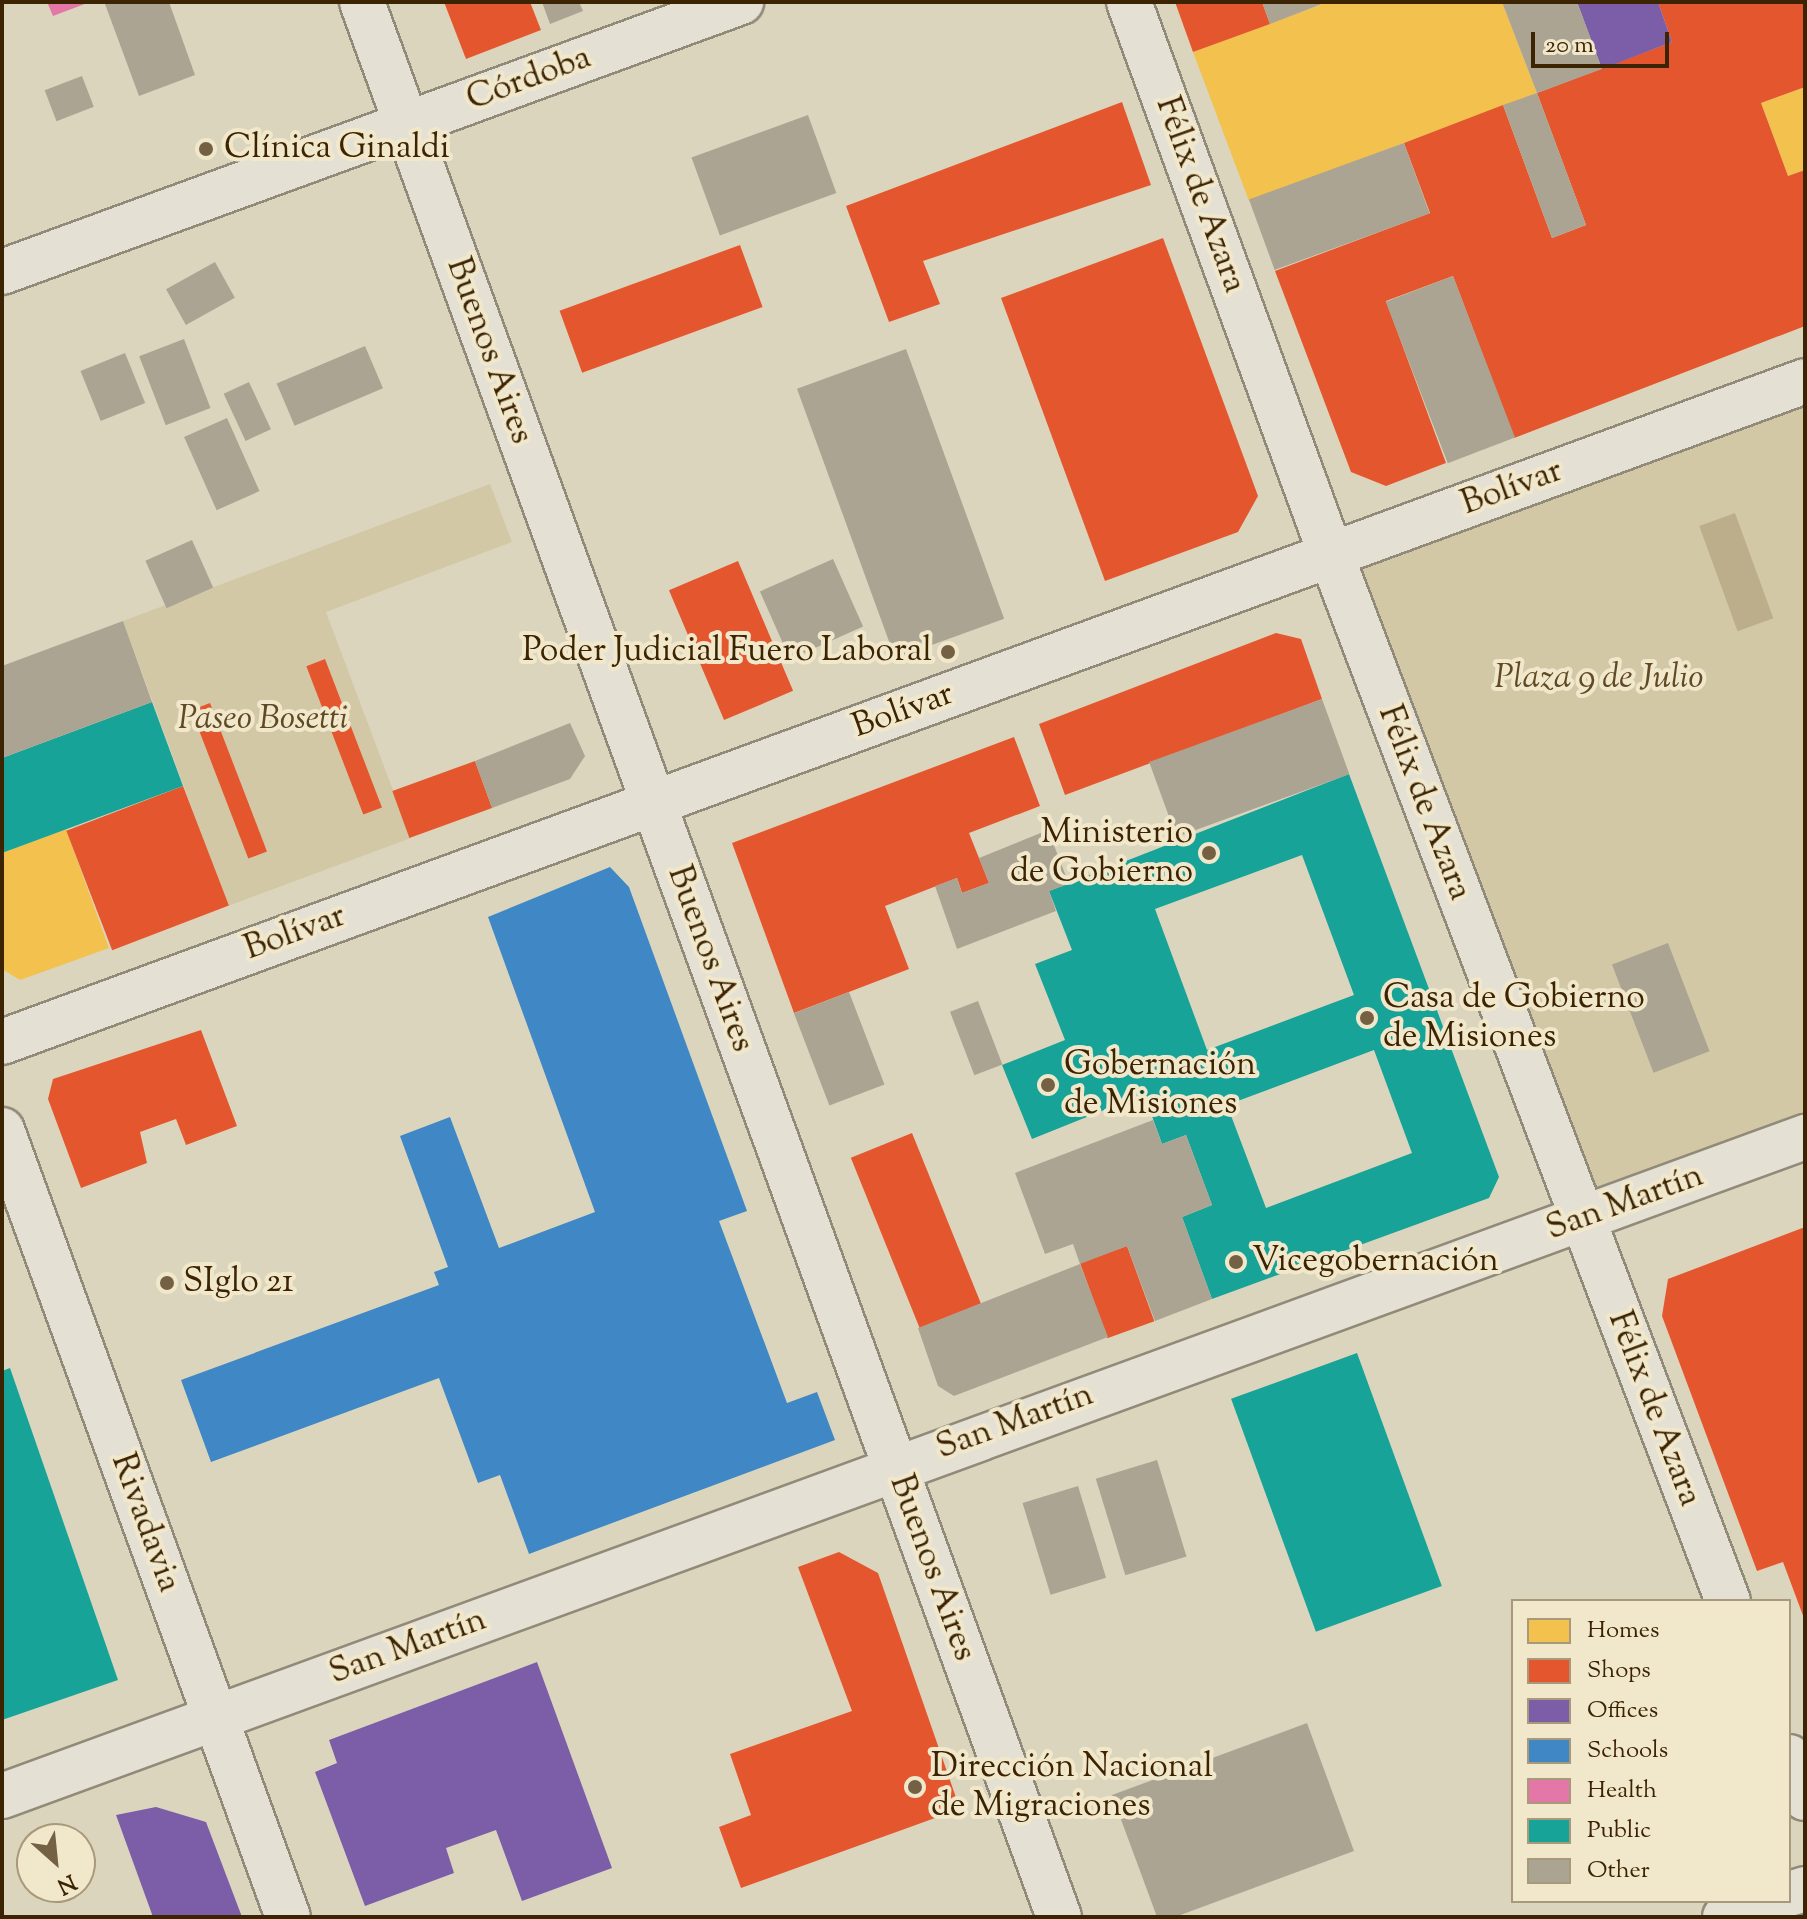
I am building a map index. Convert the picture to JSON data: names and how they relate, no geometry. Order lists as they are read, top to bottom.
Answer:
{
  "streets": {
    "street": [
      "Córdoba",
      "Félix de Azara",
      "Buenos Aires",
      "Bolívar",
      "San Martín",
      "Rivadavia"
    ]
  },
  "crossings": [
    ["Córdoba", "Buenos Aires"],
    ["Félix de Azara", "Bolívar"],
    ["Félix de Azara", "San Martín"],
    ["Buenos Aires", "Bolívar"],
    ["Buenos Aires", "San Martín"],
    ["San Martín", "Rivadavia"]
  ],
  "parks": ["Plaza 9 de Julio", "Paseo Bosetti"],
  "places": [
    "Clínica Ginaldi",
    "Poder Judicial Fuero Laboral",
    "Ministerio de Gobierno",
    "Casa de Gobierno de Misiones",
    "Gobernación de Misiones",
    "Vicegobernación",
    "SIglo 21",
    "Dirección Nacional de Migraciones"
  ],
  "legend": [
    "Homes",
    "Shops",
    "Offices",
    "Schools",
    "Health",
    "Public",
    "Other"
  ],
  "scale_bar": "20 m",
  "north": "bottom right"
}
